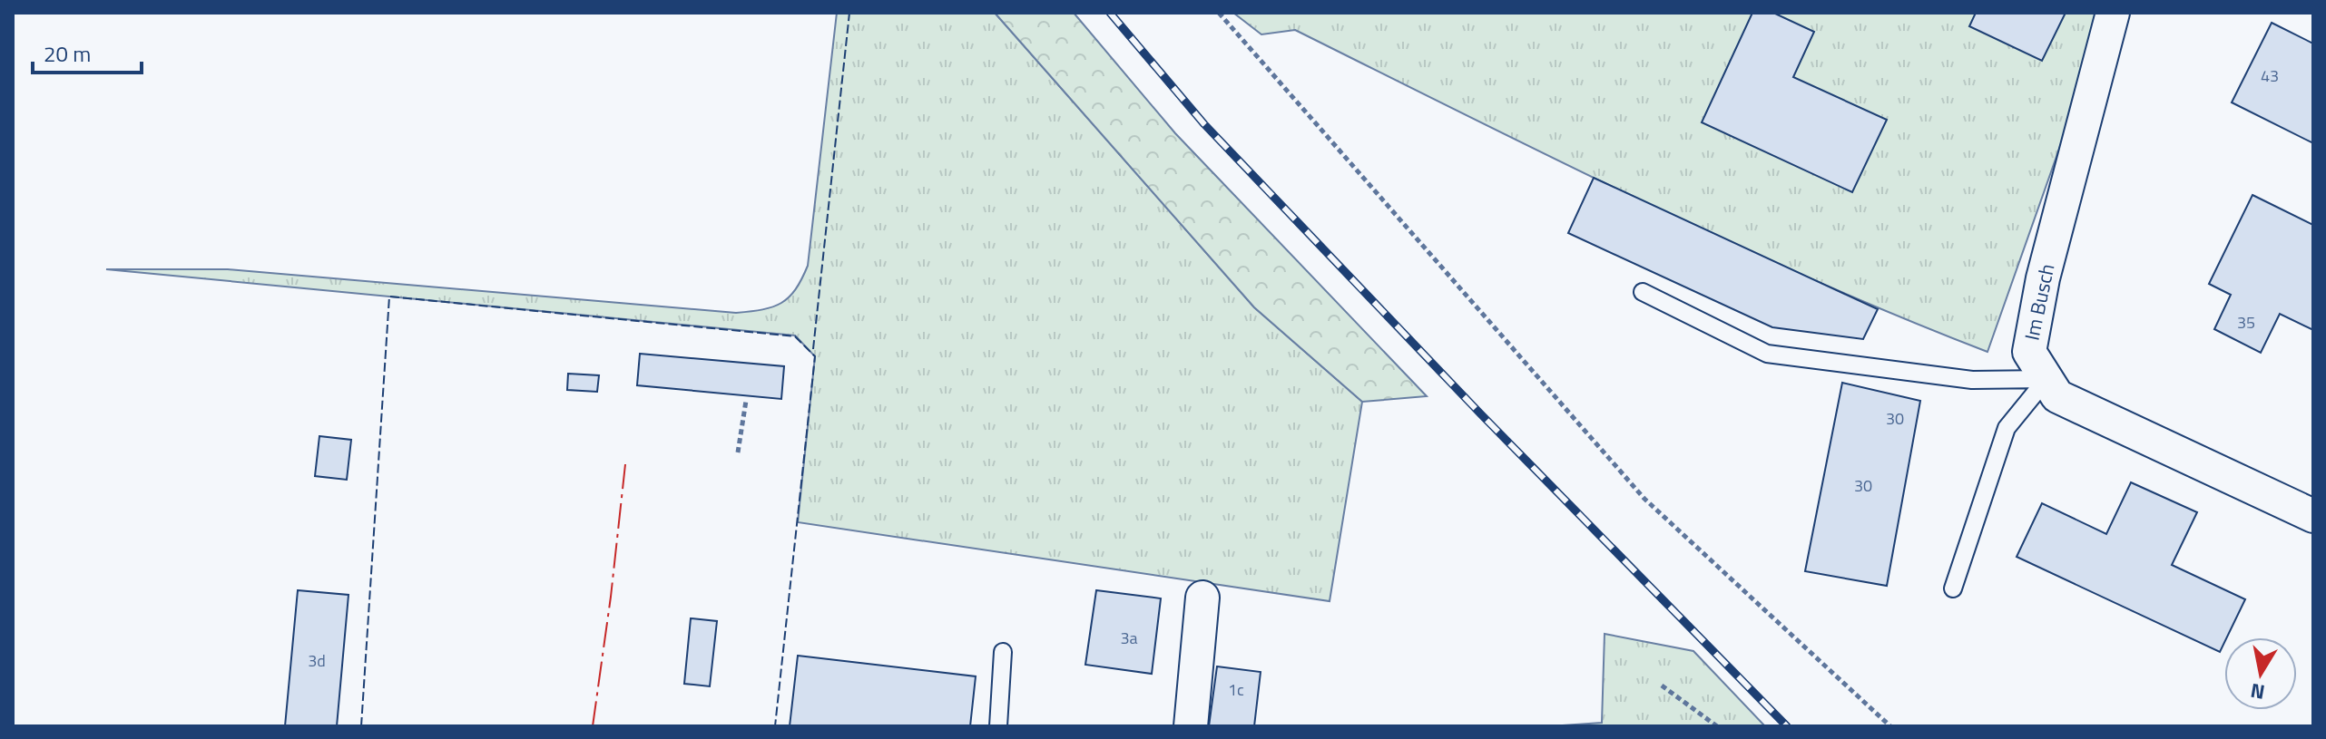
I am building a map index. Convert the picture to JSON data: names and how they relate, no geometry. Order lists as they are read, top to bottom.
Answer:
{
  "streets": {
    "street": ["Im Busch"]
  },
  "house_numbers": [
    "43",
    "35",
    "30",
    "30",
    "3a",
    "3d",
    "1c"
  ],
  "scale_bar": "20 m",
  "north": "bottom"
}
